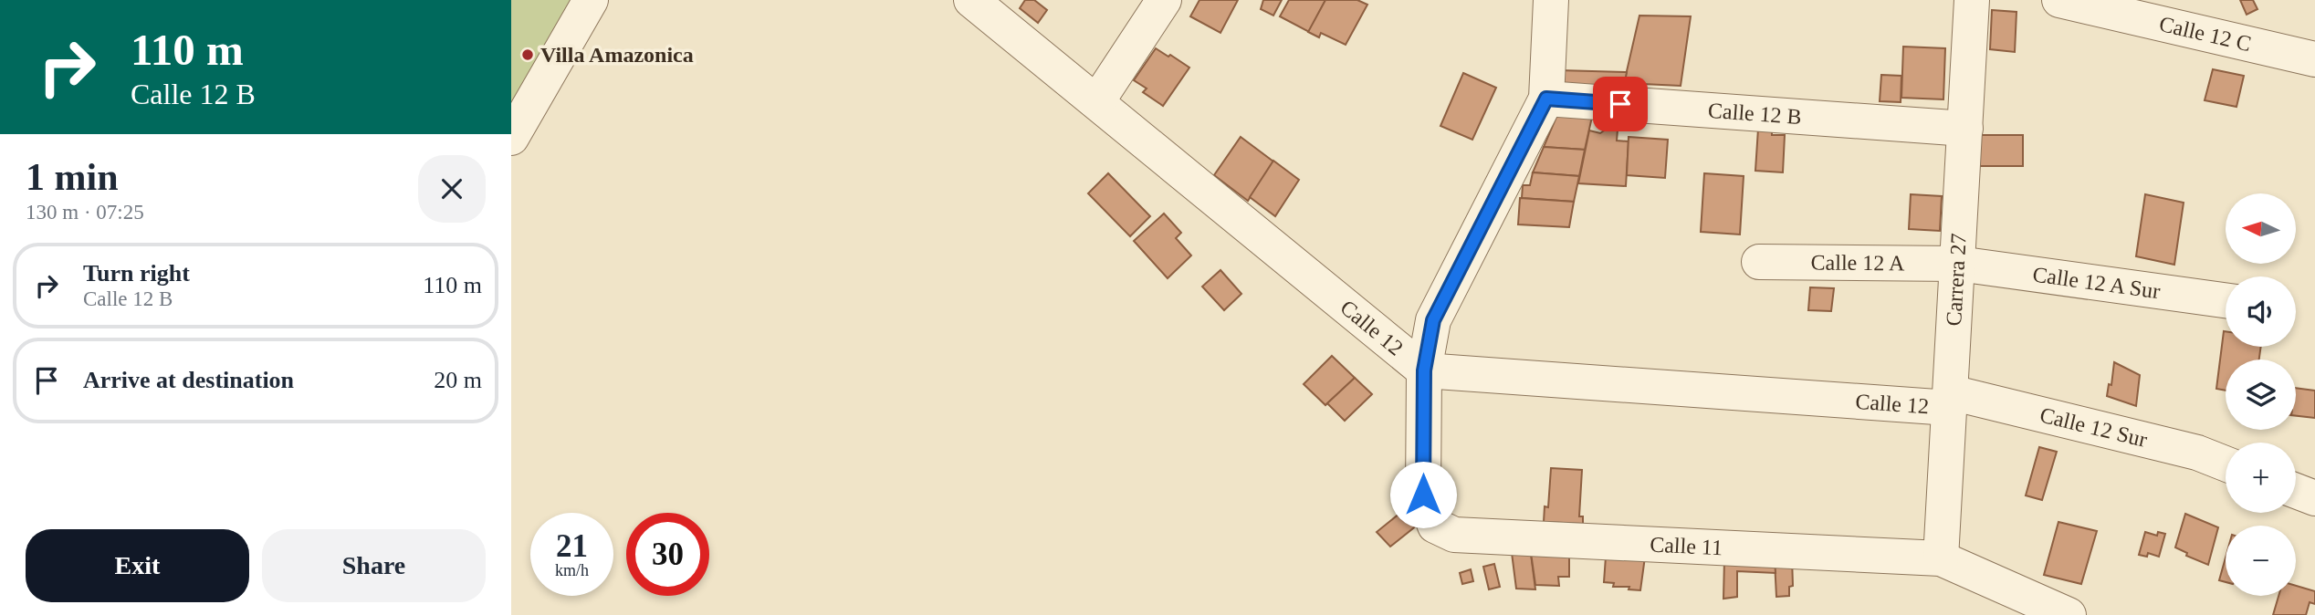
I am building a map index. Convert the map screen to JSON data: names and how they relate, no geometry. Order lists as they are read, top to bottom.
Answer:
{
  "streets": {
    "street": [
      "Calle 12 C",
      "Calle 12 B",
      "Calle 12 A",
      "Carrera 27",
      "Calle 12 A Sur",
      "Calle 12",
      "Calle 12 Sur",
      "Calle 11"
    ]
  },
  "crossings": [
    ["Calle 12 B", "Carrera 27"],
    ["Calle 12 A", "Carrera 27"],
    ["Calle 12 A", "Calle 12 A Sur"],
    ["Carrera 27", "Calle 12 A Sur"],
    ["Carrera 27", "Calle 12"],
    ["Carrera 27", "Calle 12 Sur"],
    ["Carrera 27", "Calle 11"],
    ["Calle 12", "Calle 12 Sur"],
    ["Calle 12", "Calle 11"]
  ],
  "places": ["Villa Amazonica"],
  "north": "left",
  "page": {
    "turn": ["110 m", "Calle 12 B"],
    "heading": ["1 min", "130 m · 07:25"],
    "map_buttons": ["+", "−"],
    "list": [
      {
        "name": "Turn right",
        "note": "Calle 12 B",
        "value": "110 m"
      },
      {
        "name": "Arrive at destination",
        "value": "20 m"
      }
    ],
    "speed": "21 km/h",
    "limit": "30",
    "buttons": ["Exit", "Share"]
  }
}
